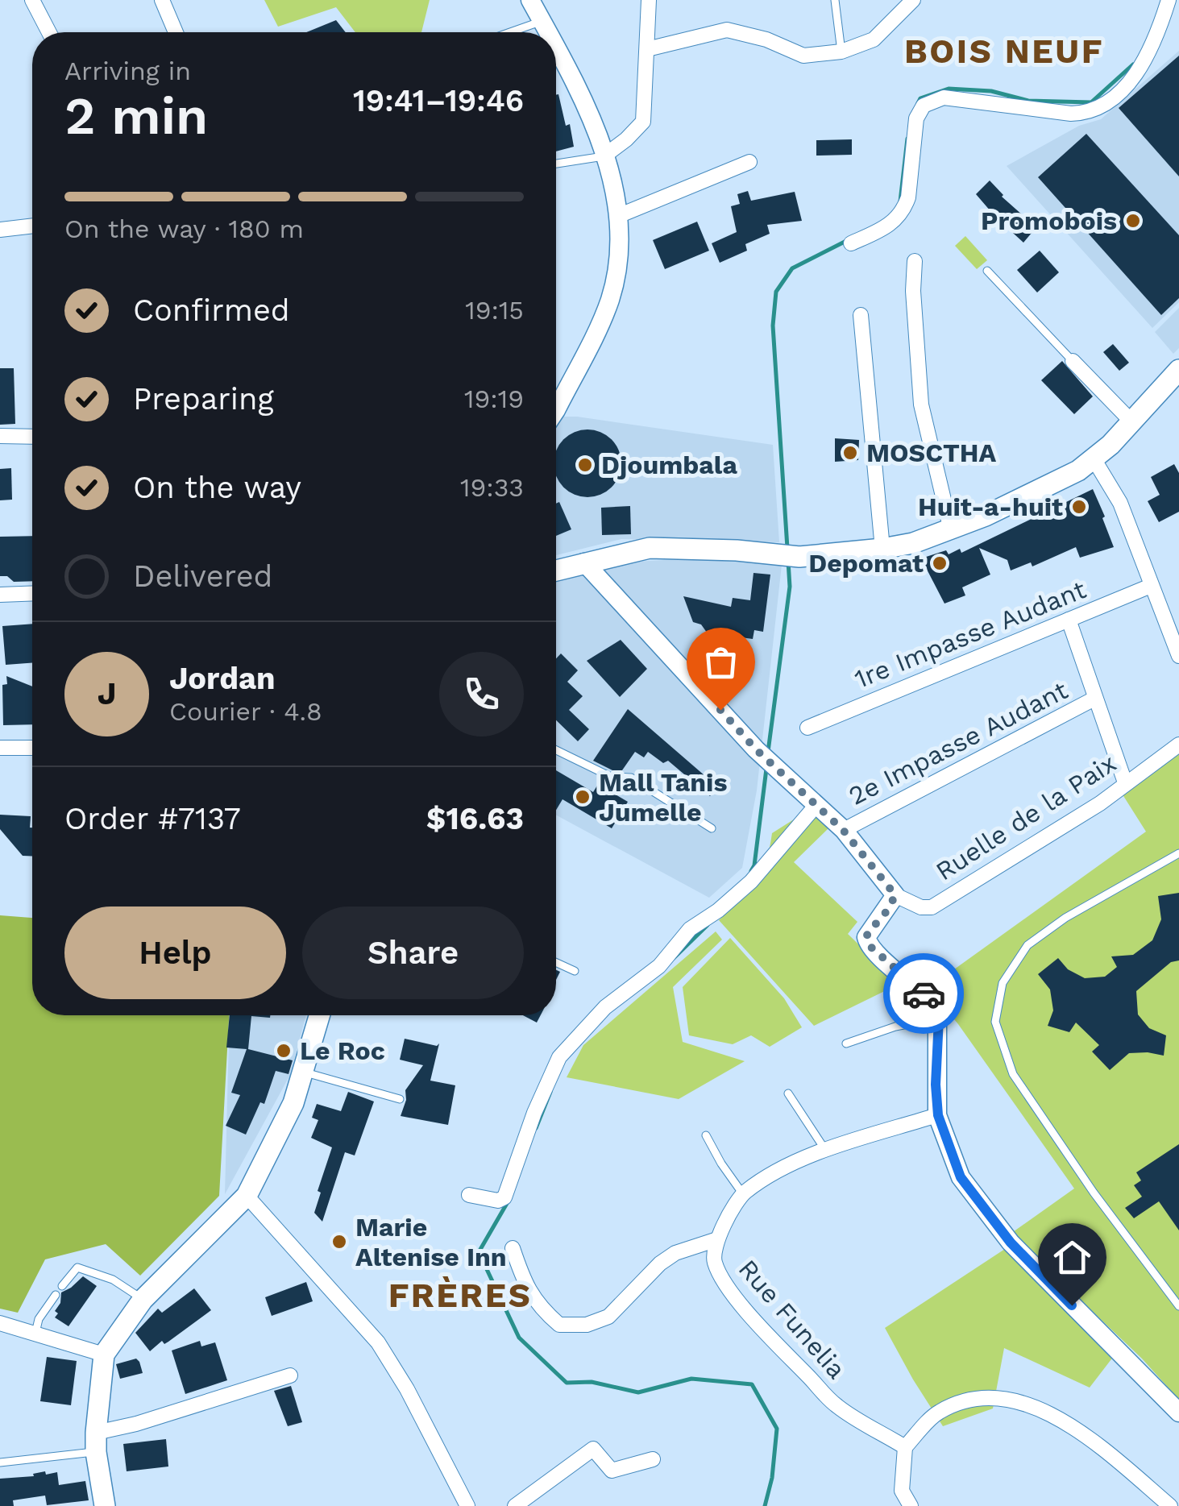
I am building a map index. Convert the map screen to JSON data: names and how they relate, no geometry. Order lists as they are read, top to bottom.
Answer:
{
  "streets": {
    "street": [
      "1re Impasse Audant",
      "2e Impasse Audant",
      "Ruelle de la Paix",
      "Rue Funelia"
    ]
  },
  "districts": ["BOIS NEUF", "FRÈRES"],
  "places": [
    "Promobois",
    "MOSCTHA",
    "Djoumbala",
    "Huit-a-huit",
    "Depomat",
    "Mall Tanis Jumelle",
    "Le Roc",
    "Marie Altenise Inn"
  ],
  "page": {
    "heading": ["2 min", "Arriving in", "19:41–19:46"],
    "panel": [
      "Jordan",
      "Courier · 4.8",
      "Order #7137",
      "$16.63"
    ],
    "bar": "On the way · 180 m",
    "list": [
      ["Confirmed", "19:15"],
      ["Preparing", "19:19"],
      ["On the way", "19:33"],
      "Delivered"
    ],
    "round": "J",
    "buttons": ["Help", "Share"]
  }
}
